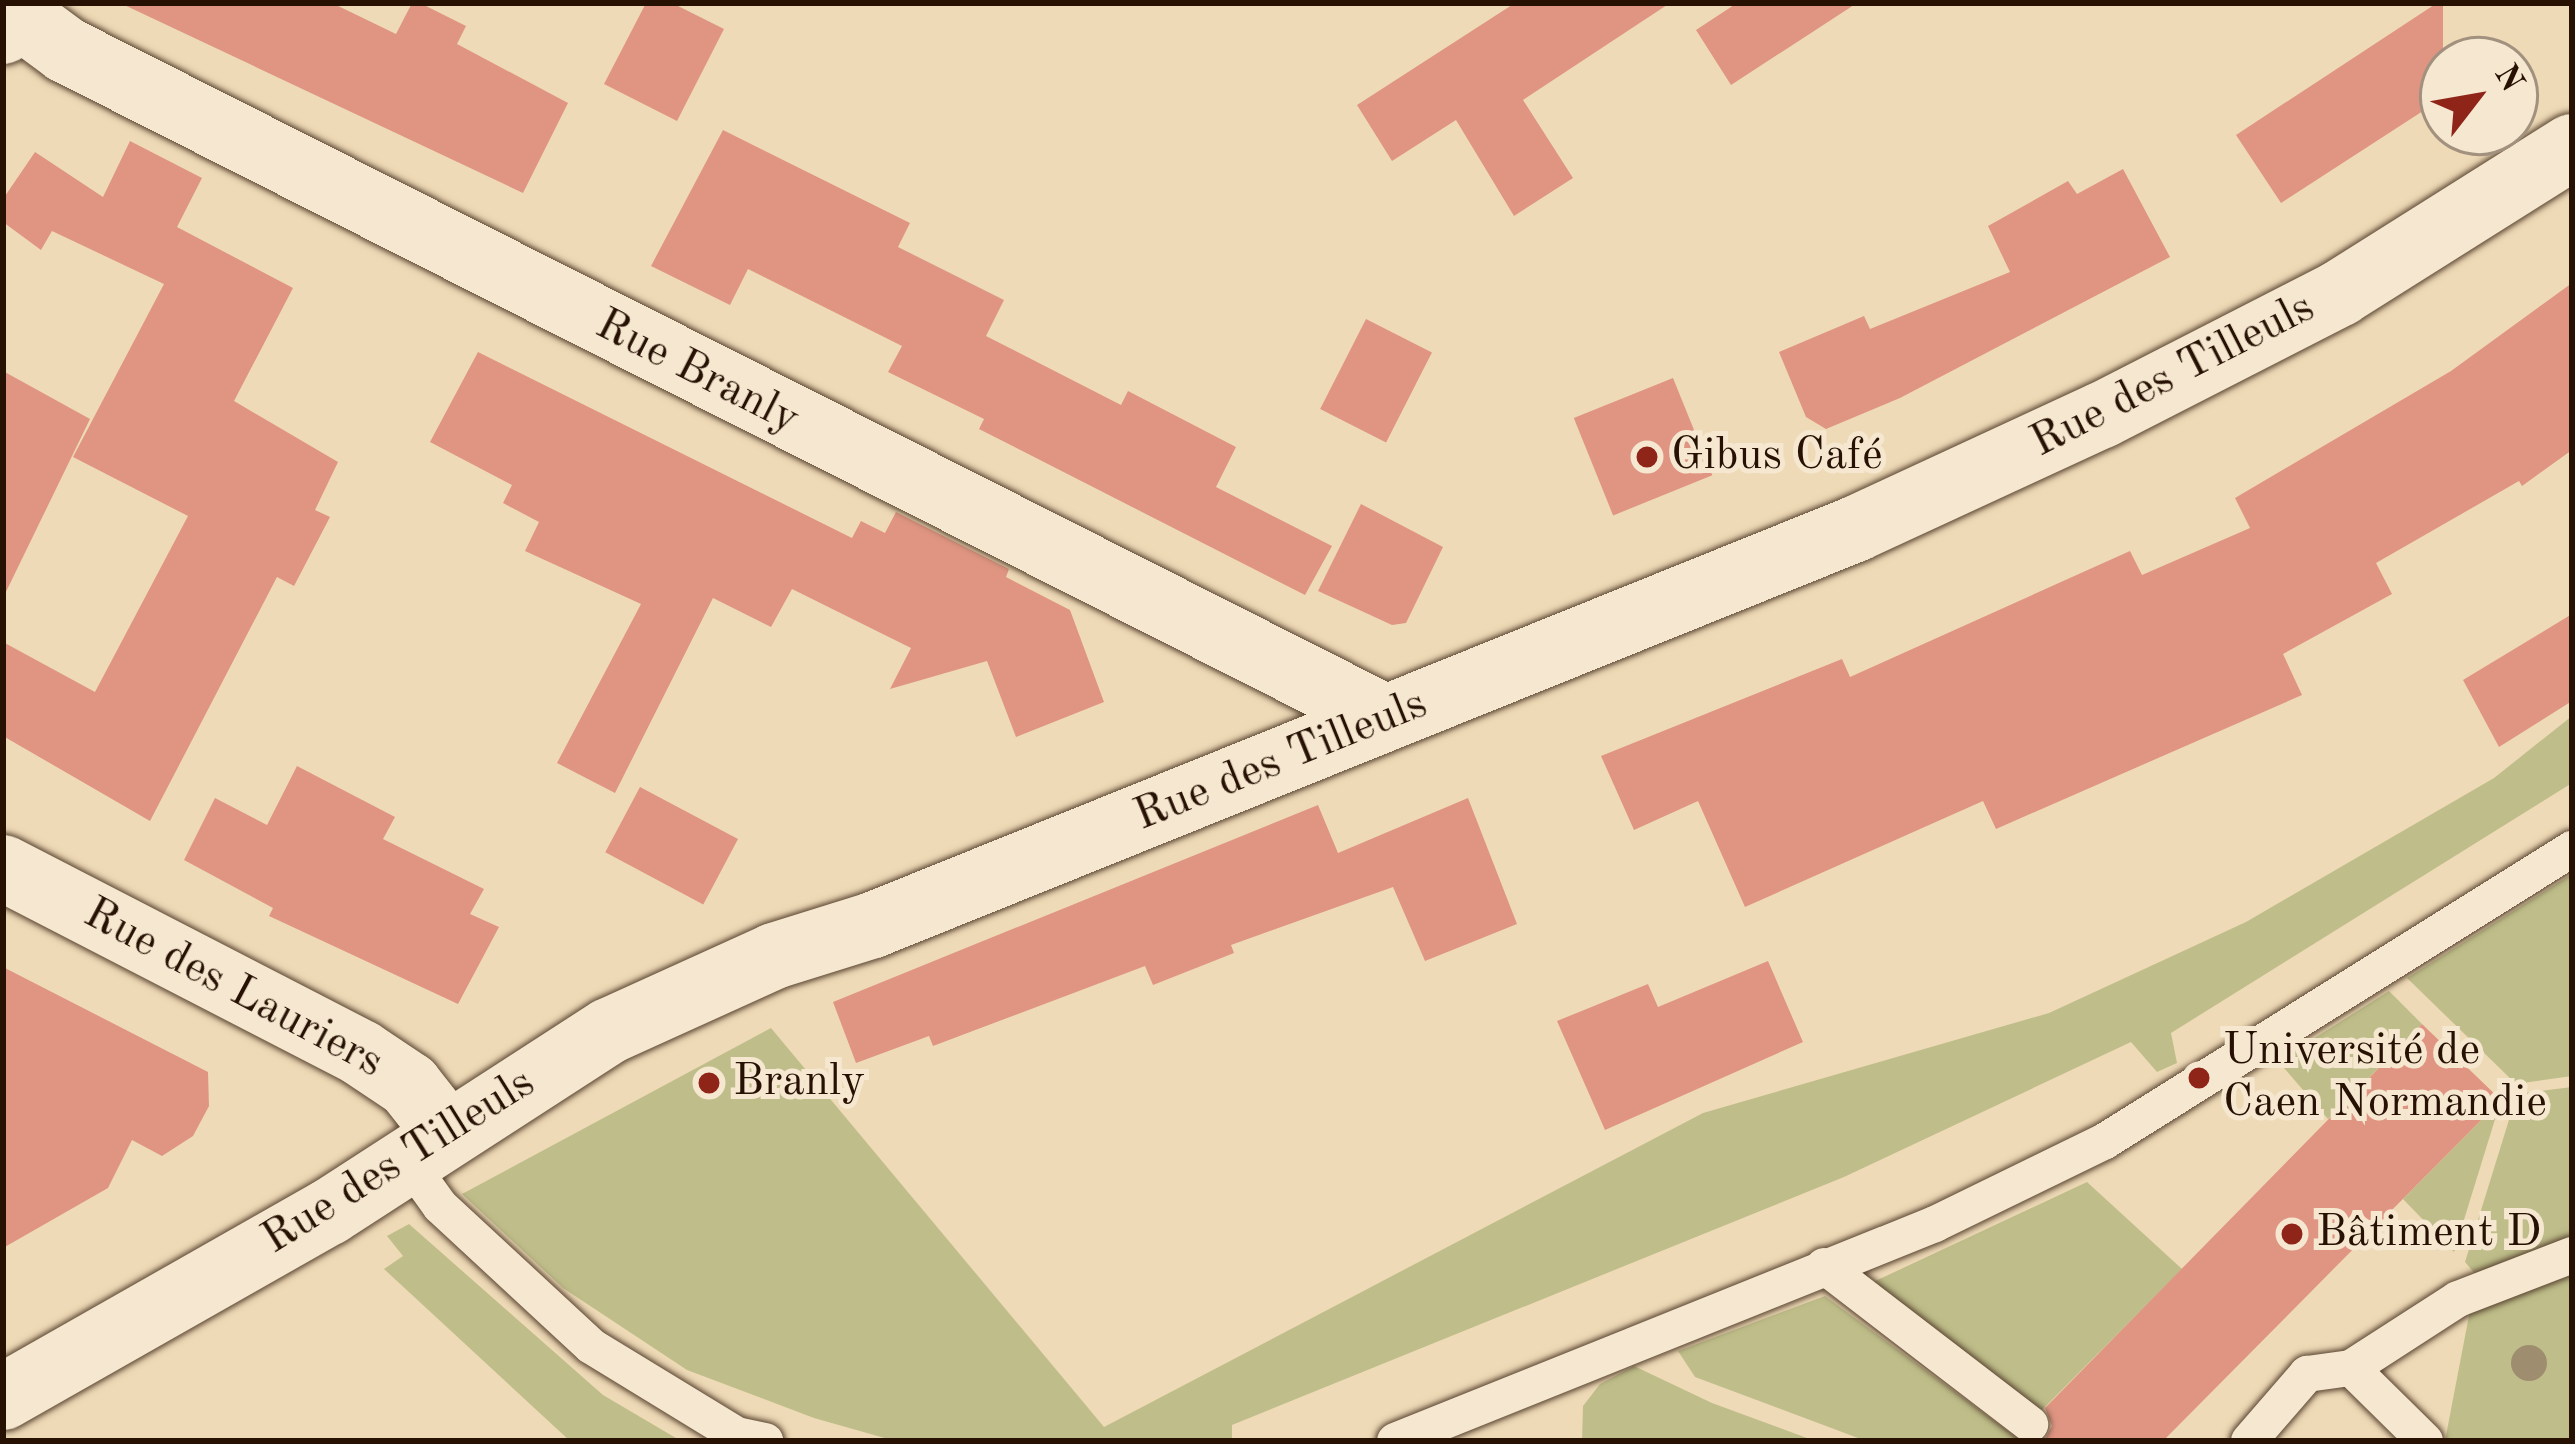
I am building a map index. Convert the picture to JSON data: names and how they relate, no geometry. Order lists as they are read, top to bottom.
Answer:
{
  "streets": {
    "street": ["Rue Branly", "Rue des Tilleuls", "Rue des Lauriers"]
  },
  "crossings": [
    ["Rue Branly", "Rue des Tilleuls"],
    ["Rue des Tilleuls", "Rue des Lauriers"]
  ],
  "places": [
    "Gibus Café",
    "Université de Caen Normandie",
    "Branly",
    "Bâtiment D"
  ],
  "north": "top right"
}
